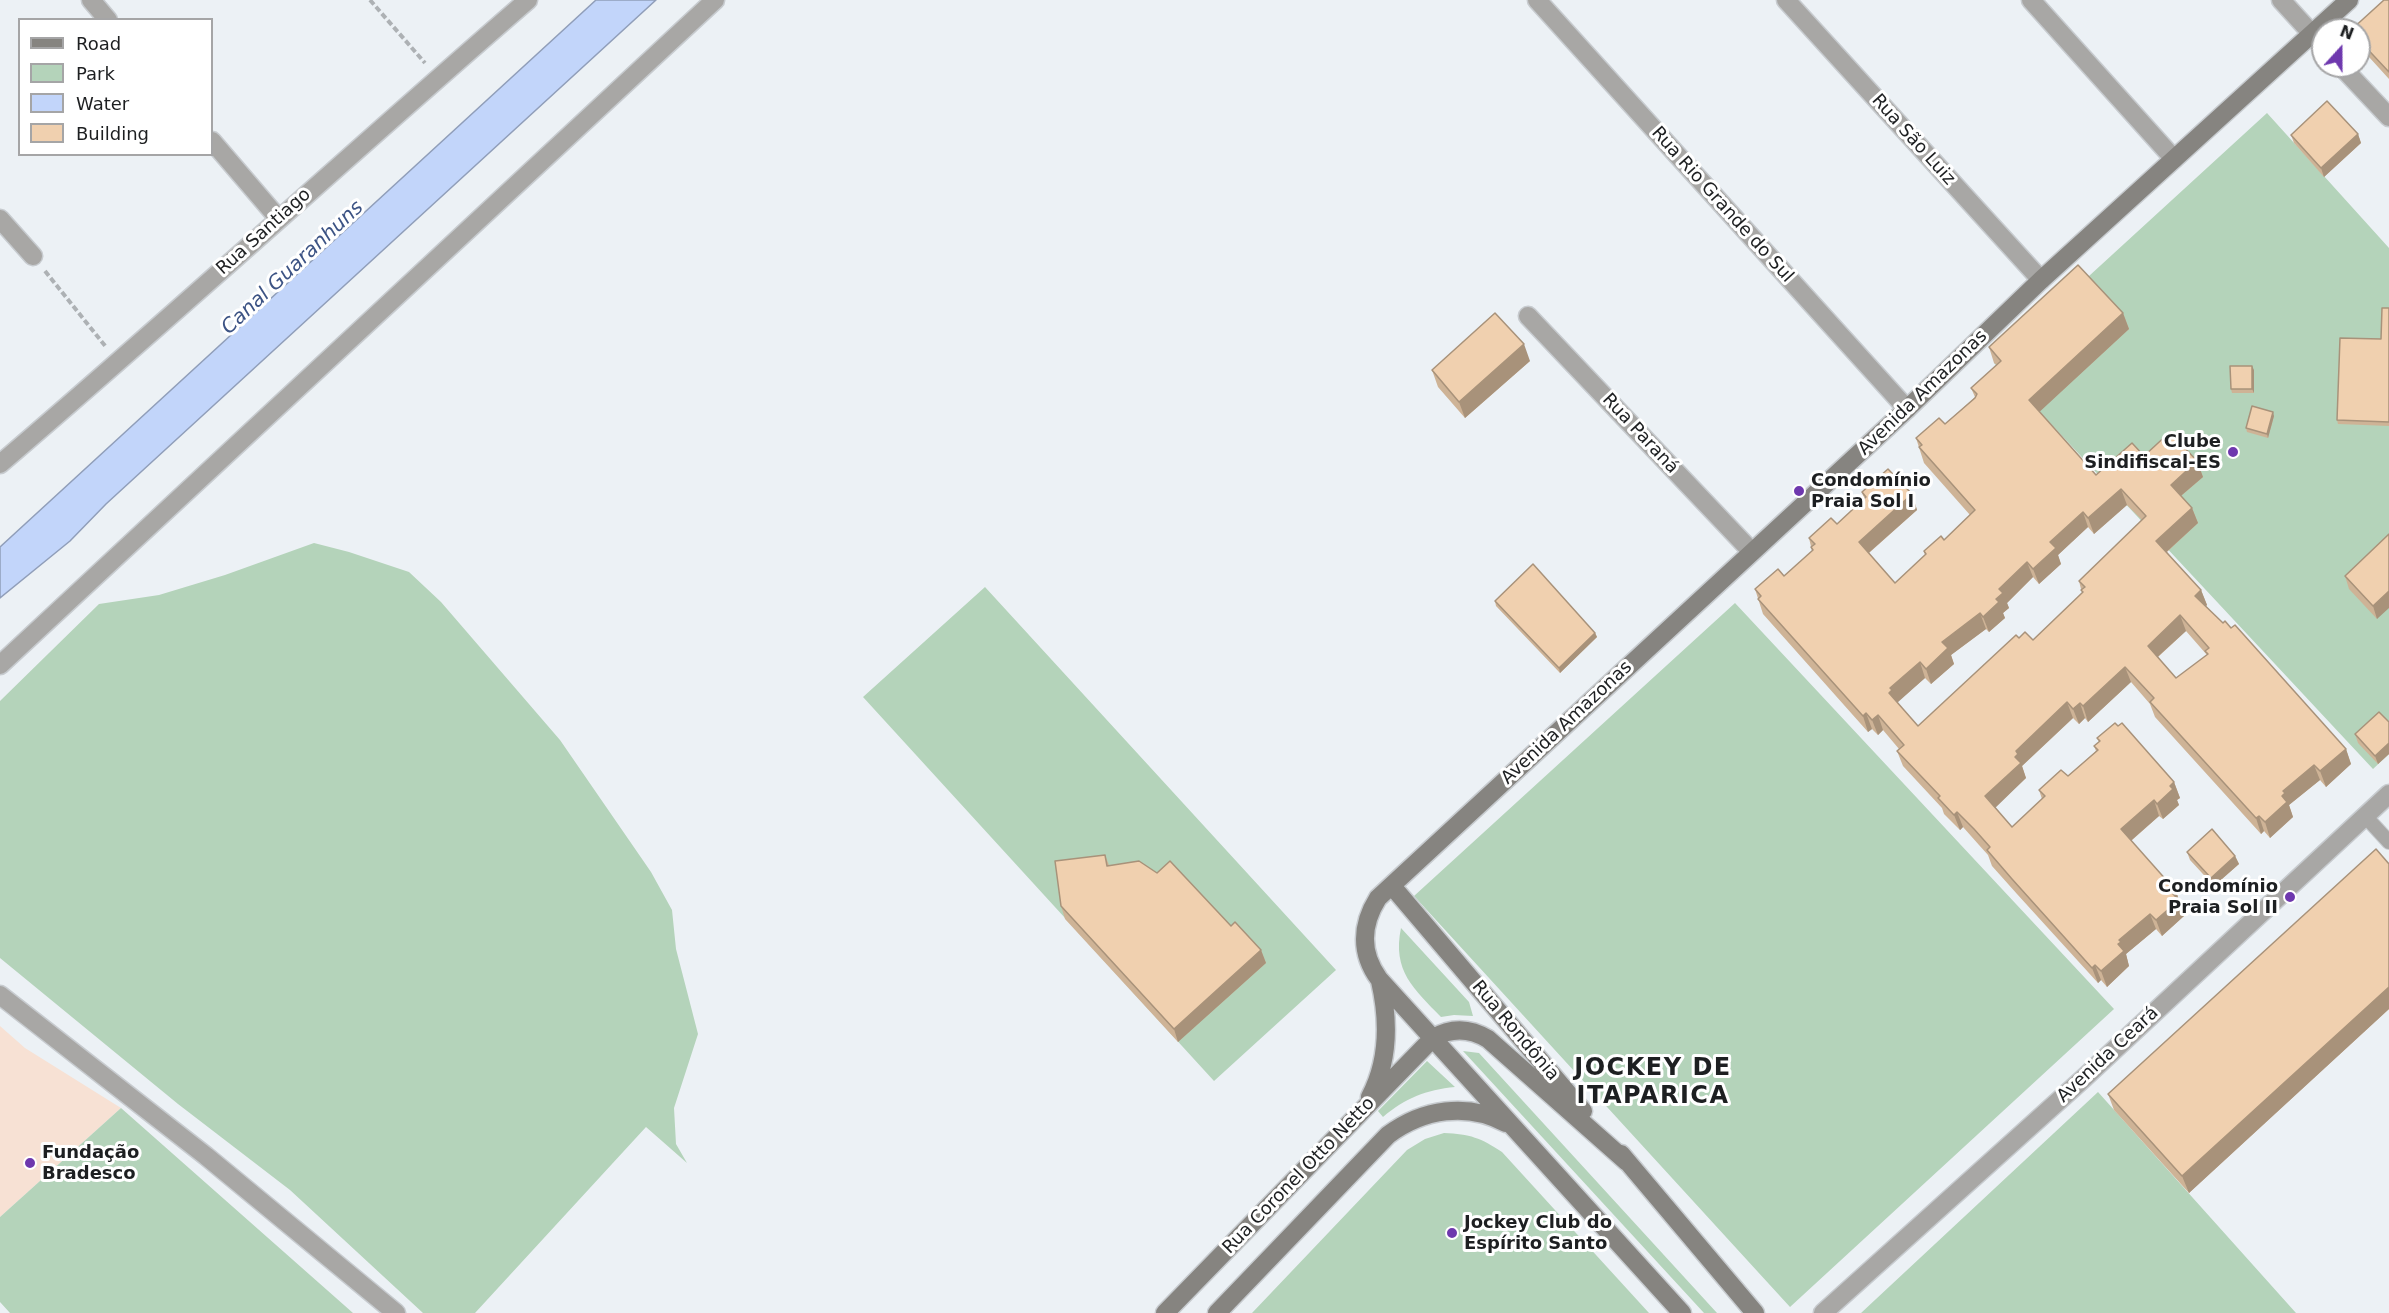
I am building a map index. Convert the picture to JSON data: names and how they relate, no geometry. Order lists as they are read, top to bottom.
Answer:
{
  "streets": {
    "street": [
      "Rua São Luiz",
      "Rua Rio Grande do Sul",
      "Rua Santiago",
      "Avenida Amazonas",
      "Rua Paraná",
      "Rua Rondônia",
      "Avenida Ceará",
      "Rua Coronel Otto Netto"
    ]
  },
  "crossings": [
    ["Rua São Luiz", "Avenida Amazonas"],
    ["Rua Rio Grande do Sul", "Avenida Amazonas"],
    ["Avenida Amazonas", "Rua Paraná"],
    ["Avenida Amazonas", "Rua Rondônia"]
  ],
  "districts": ["JOCKEY DE ITAPARICA"],
  "water": ["Canal Guaranhuns"],
  "places": [
    "Clube Sindifiscal-ES",
    "Condomínio Praia Sol I",
    "Condomínio Praia Sol II",
    "Fundação Bradesco",
    "Jockey Club do Espírito Santo"
  ],
  "legend": [
    "Road",
    "Park",
    "Water",
    "Building"
  ],
  "north": "top"
}
